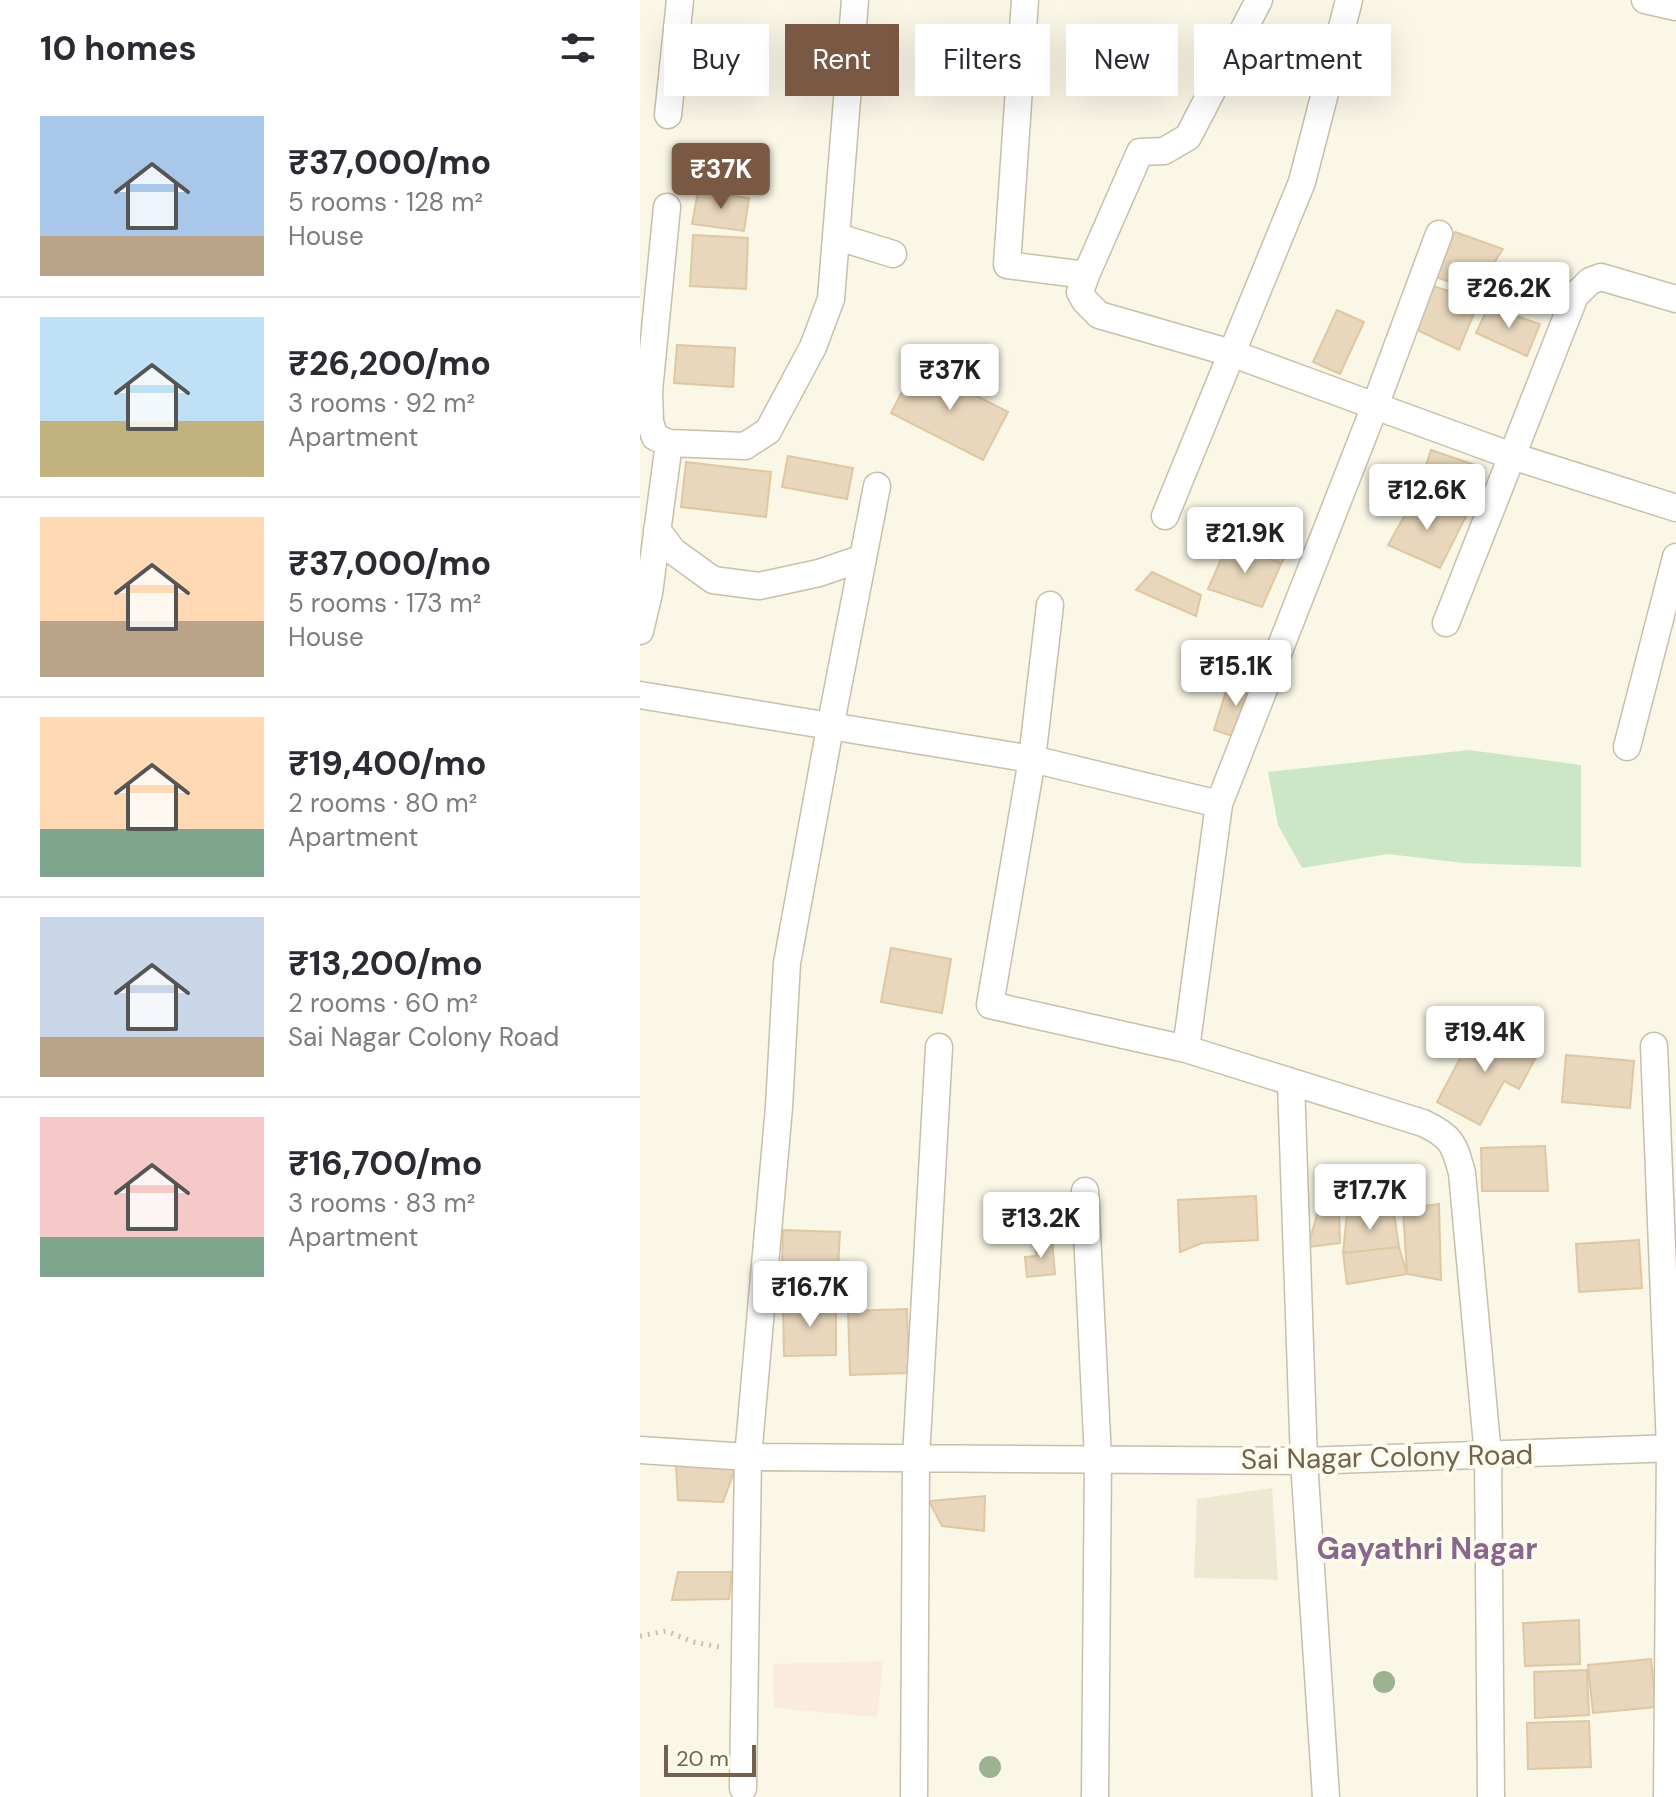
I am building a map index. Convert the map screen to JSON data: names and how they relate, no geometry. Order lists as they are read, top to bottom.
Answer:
{
  "streets": {
    "street": ["Sai Nagar Colony Road"]
  },
  "districts": ["Gayathri Nagar"],
  "scale_bar": "20 m",
  "page": {
    "heading": "10 homes",
    "chip": [
      "Buy",
      "Rent",
      "Filters",
      "New",
      "Apartment"
    ],
    "list": [
      {
        "name": "₹37,000/mo",
        "note": "5 rooms · 128 m² · House"
      },
      {
        "name": "₹26,200/mo",
        "note": "3 rooms · 92 m² · Apartment"
      },
      {
        "name": "₹37,000/mo",
        "note": "5 rooms · 173 m² · House"
      },
      {
        "name": "₹19,400/mo",
        "note": "2 rooms · 80 m² · Apartment"
      },
      {
        "name": "₹13,200/mo",
        "note": "2 rooms · 60 m² · Sai Nagar Colony Road"
      },
      {
        "name": "₹16,700/mo",
        "note": "3 rooms · 83 m² · Apartment"
      }
    ],
    "price": [
      "₹37K",
      "₹26.2K",
      "₹37K",
      "₹12.6K",
      "₹21.9K",
      "₹15.1K",
      "₹19.4K",
      "₹17.7K",
      "₹13.2K",
      "₹16.7K"
    ],
    "scale": "20 m"
  }
}
